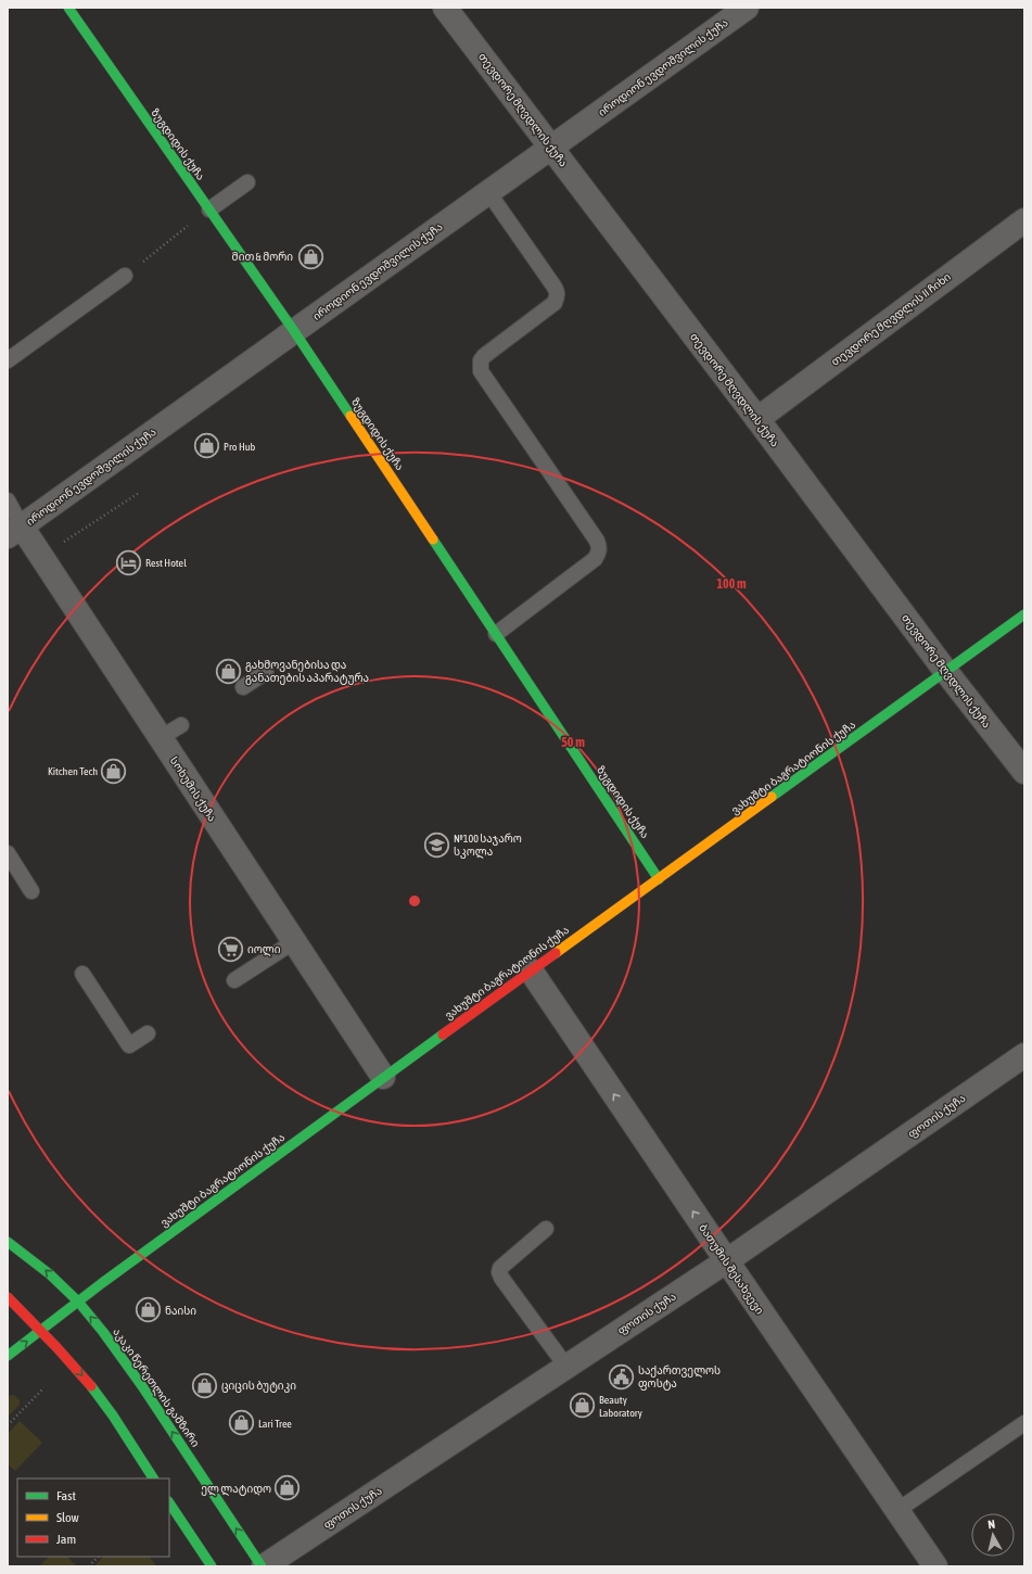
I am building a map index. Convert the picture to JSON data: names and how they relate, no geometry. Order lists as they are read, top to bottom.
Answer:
{
  "streets": {
    "street": [
      "იროდიონ ევდოშვილის ქუჩა",
      "თევდორე მღვდლის ქუჩა",
      "ზუგდიდის ქუჩა",
      "თევდორე მღვდლის II ჩიხი",
      "ვახუშტი ბაგრატიონის ქუჩა",
      "სოხუმის ქუჩა",
      "ფოთის ქუჩა",
      "ბათუმის შესახვევი",
      "აკაკი წერეთლის გამზირი"
    ]
  },
  "crossings": [
    ["იროდიონ ევდოშვილის ქუჩა", "თევდორე მღვდლის ქუჩა"],
    ["იროდიონ ევდოშვილის ქუჩა", "ზუგდიდის ქუჩა"],
    ["იროდიონ ევდოშვილის ქუჩა", "სოხუმის ქუჩა"],
    ["თევდორე მღვდლის ქუჩა", "თევდორე მღვდლის II ჩიხი"],
    ["თევდორე მღვდლის ქუჩა", "ვახუშტი ბაგრატიონის ქუჩა"],
    ["ზუგდიდის ქუჩა", "ვახუშტი ბაგრატიონის ქუჩა"],
    ["ვახუშტი ბაგრატიონის ქუჩა", "სოხუმის ქუჩა"],
    ["ვახუშტი ბაგრატიონის ქუჩა", "ბათუმის შესახვევი"],
    ["ვახუშტი ბაგრატიონის ქუჩა", "აკაკი წერეთლის გამზირი"],
    ["ფოთის ქუჩა", "ბათუმის შესახვევი"],
    ["ფოთის ქუჩა", "აკაკი წერეთლის გამზირი"]
  ],
  "one_way": ["ბათუმის შესახვევი"],
  "places": {
    "shop": [
      "მით & მორი",
      "Pro Hub",
      "გახმოვანებისა და განათების აპარატურა",
      "Kitchen Tech",
      "ნაისი",
      "ციცის ბუტიკი",
      "Beauty Laboratory",
      "Lari Tree",
      "ელ ლატიდო"
    ],
    "hotel": ["Rest Hotel"],
    "school or university": ["№100 საჯარო სკოლა"],
    "supermarket": ["იოლი"],
    "public building": ["საქართველოს ფოსტა"]
  },
  "legend": ["Fast", "Slow", "Jam"],
  "north": "top",
  "rings": ["100 m", "50 m"]
}
